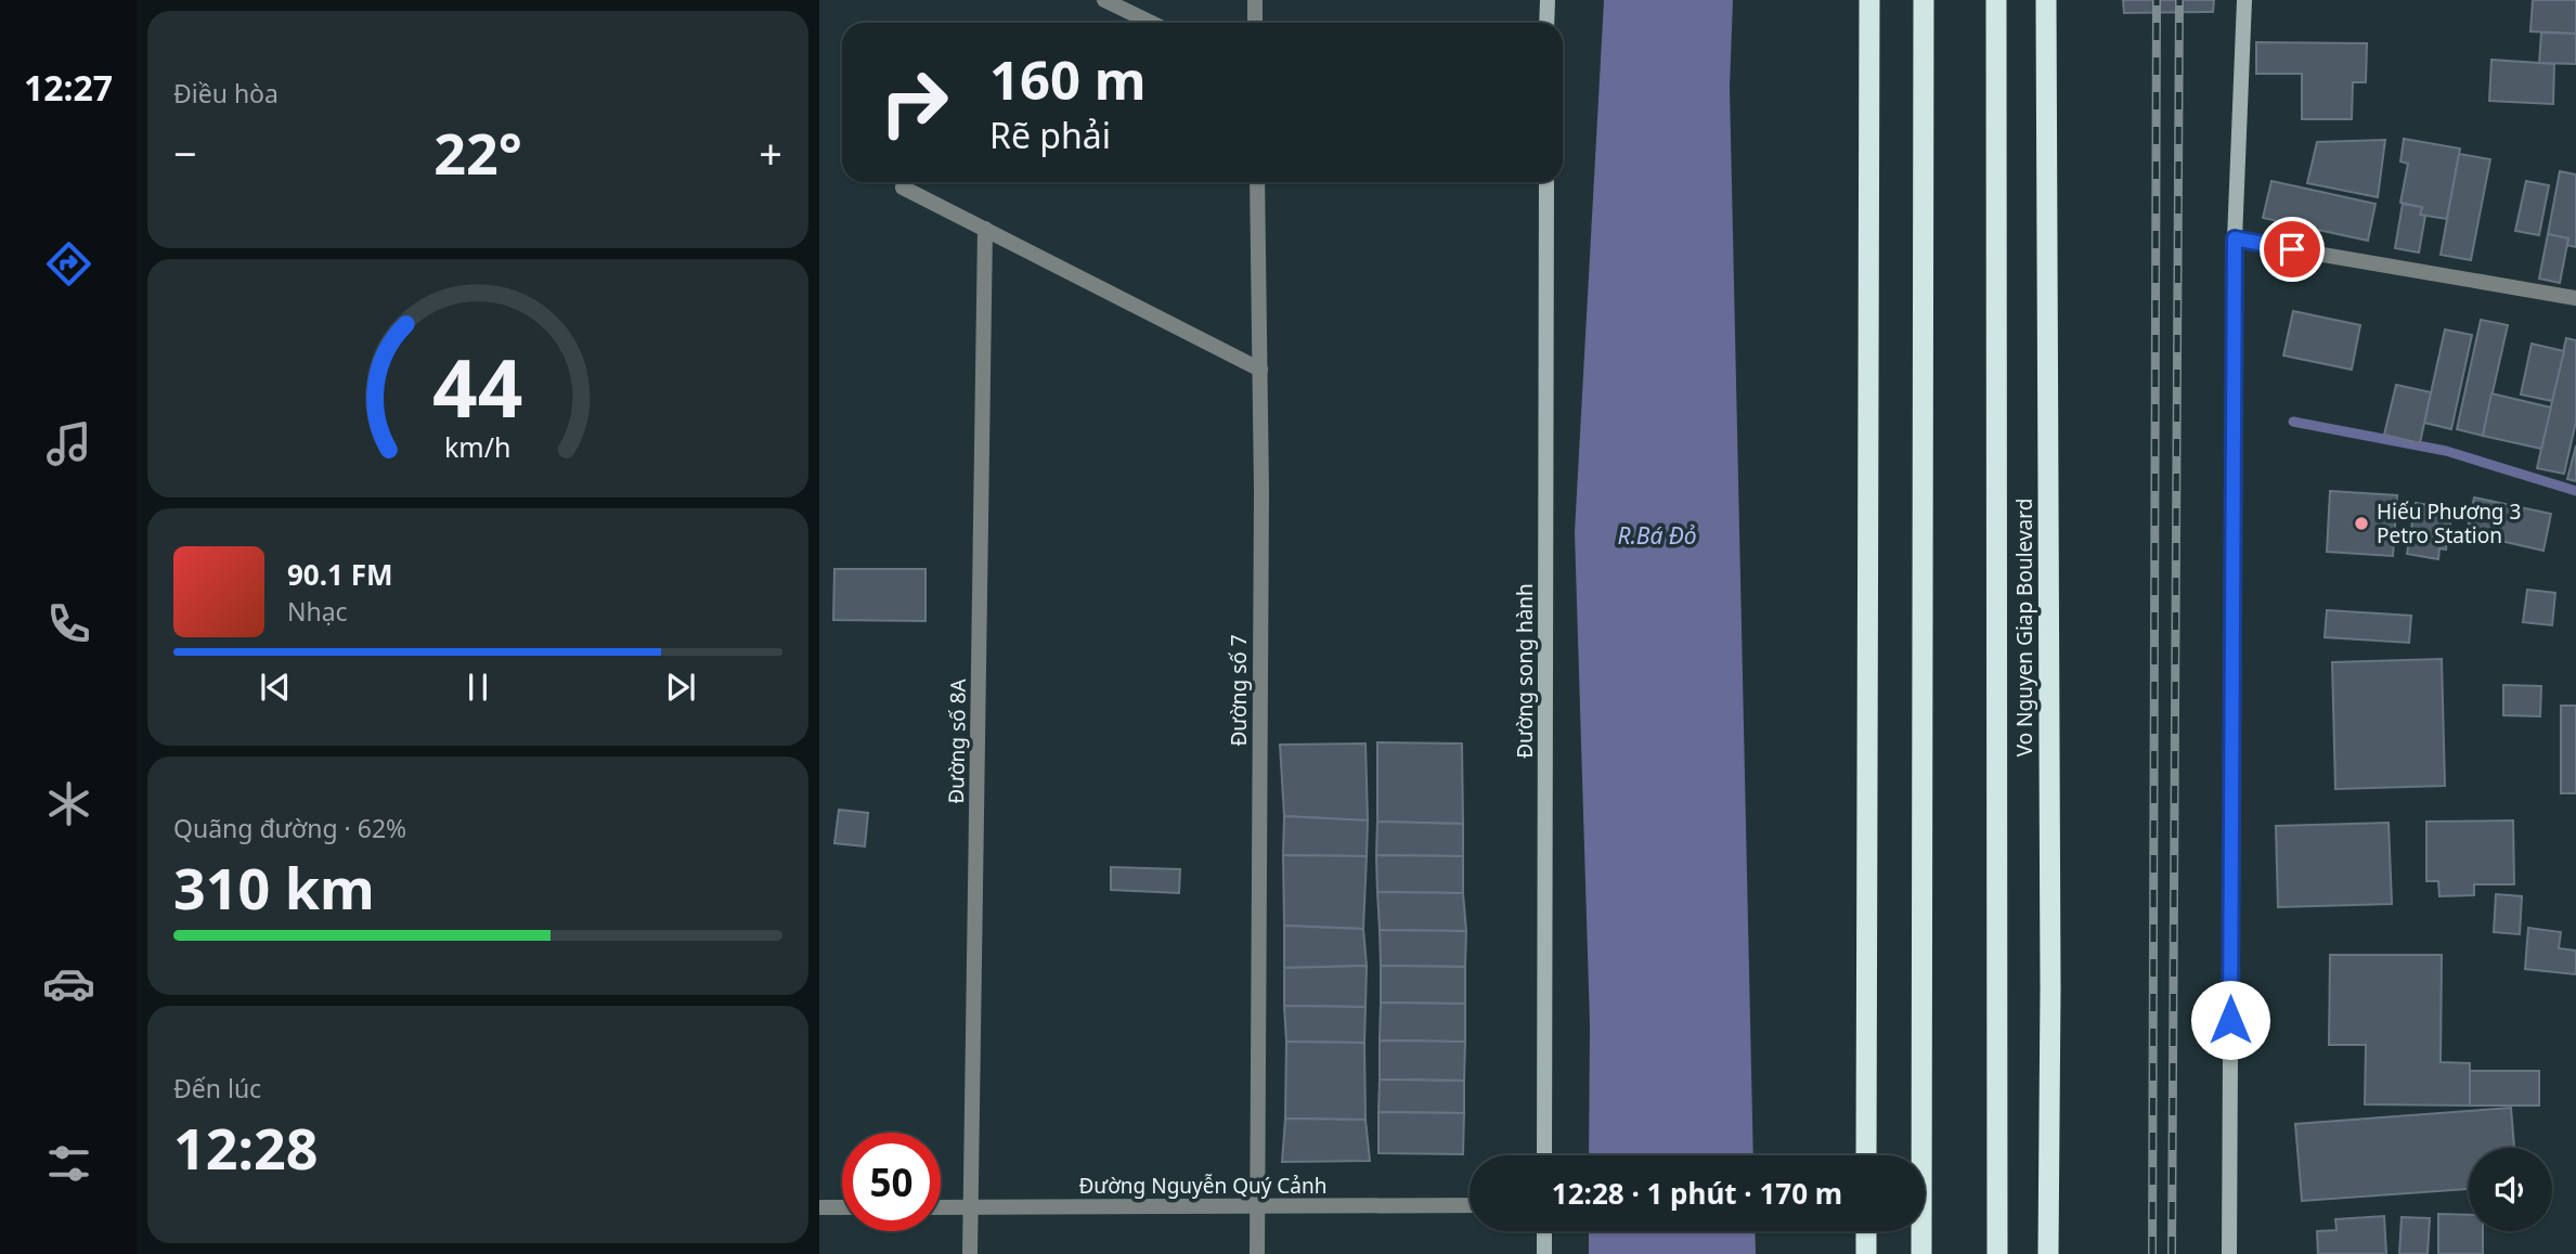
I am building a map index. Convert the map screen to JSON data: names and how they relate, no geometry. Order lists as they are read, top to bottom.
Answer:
{
  "streets": {
    "highway": ["Vo Nguyen Giap Boulevard"],
    "main road": ["Đường song hành"],
    "street": ["Đường số 7", "Đường số 8A", "Đường Nguyễn Quý Cảnh"]
  },
  "crossings": [
    ["Đường số 7", "Đường Nguyễn Quý Cảnh"],
    ["Đường số 8A", "Đường Nguyễn Quý Cảnh"]
  ],
  "water": ["R.Bá Đỏ"],
  "places": ["Hiếu Phương 3 Petro Station"],
  "page": {
    "tabs": "12:27",
    "tile": [
      "Điều hòa",
      ["Quãng đường · 62%", "310 km"],
      ["Đến lúc", "12:28"]
    ],
    "turn": ["160 m", "Rẽ phải"],
    "heat": ["−", "22°", "+"],
    "song": ["90.1 FM", "Nhạc"],
    "limit": "50",
    "trip": "12:28 · 1 phút · 170 m",
    "gauge": ["44", "km/h"]
  }
}
